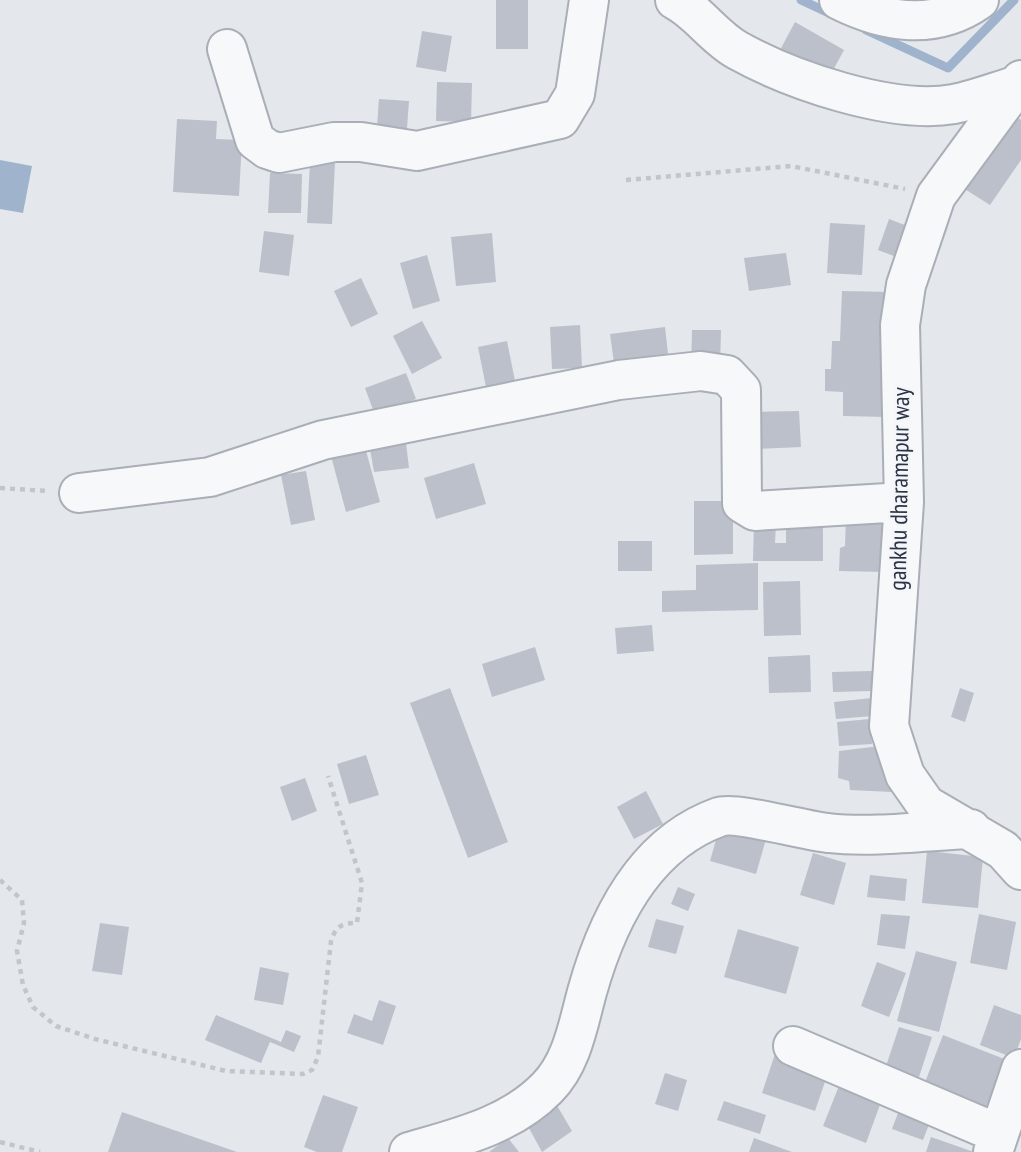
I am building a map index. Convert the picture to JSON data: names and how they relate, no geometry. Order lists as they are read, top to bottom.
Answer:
{
  "streets": {
    "street": ["gankhu dharamapur way"]
  }
}
